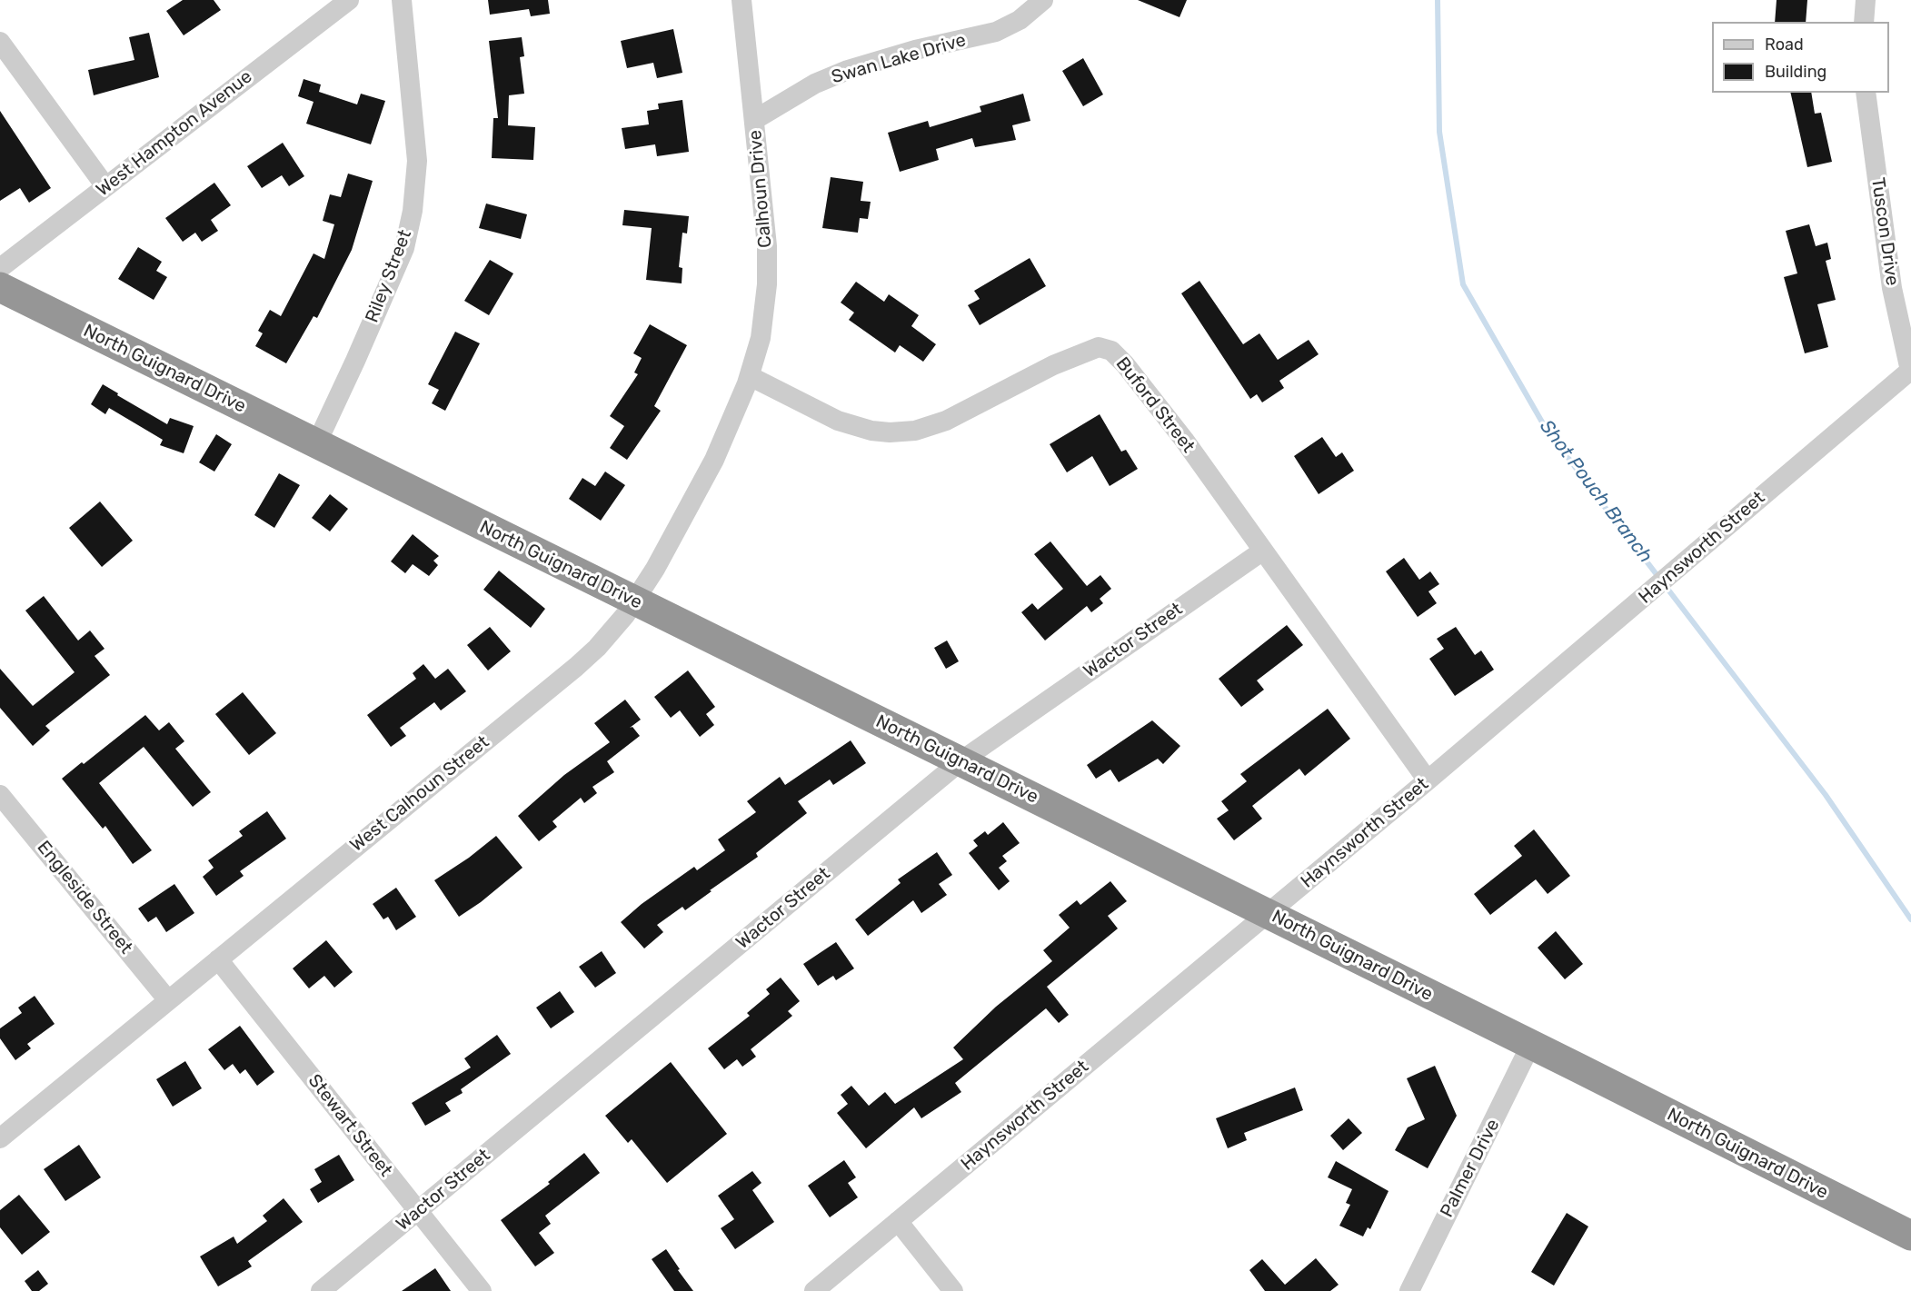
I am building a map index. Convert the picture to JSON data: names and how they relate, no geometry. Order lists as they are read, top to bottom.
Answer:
{
  "streets": {
    "highway": ["North Guignard Drive"],
    "street": [
      "Swan Lake Drive",
      "West Hampton Avenue",
      "Calhoun Drive",
      "Tuscon Drive",
      "Riley Street",
      "Buford Street",
      "Haynsworth Street",
      "Wactor Street",
      "West Calhoun Street",
      "Engleside Street",
      "Stewart Street",
      "Palmer Drive"
    ]
  },
  "crossings": [
    ["Swan Lake Drive", "Calhoun Drive"],
    ["Calhoun Drive", "Buford Street"],
    ["Calhoun Drive", "West Calhoun Street"],
    ["Tuscon Drive", "Haynsworth Street"],
    ["Riley Street", "North Guignard Drive"],
    ["North Guignard Drive", "Haynsworth Street"],
    ["North Guignard Drive", "Wactor Street"],
    ["North Guignard Drive", "West Calhoun Street"],
    ["North Guignard Drive", "Palmer Drive"],
    ["Buford Street", "Haynsworth Street"],
    ["Buford Street", "Wactor Street"],
    ["Buford Street", "West Calhoun Street"],
    ["Wactor Street", "Stewart Street"],
    ["West Calhoun Street", "Engleside Street"],
    ["West Calhoun Street", "Stewart Street"]
  ],
  "water": ["Shot Pouch Branch"],
  "legend": ["Road", "Building"]
}
